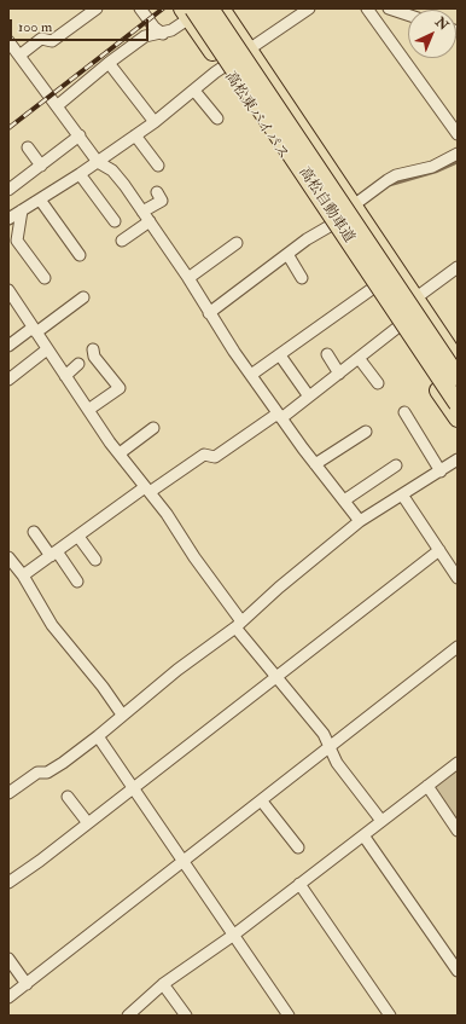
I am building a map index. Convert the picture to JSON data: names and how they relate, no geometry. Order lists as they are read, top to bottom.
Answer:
{
  "streets": {
    "highway": ["高松東バイパス", "高松自動車道"]
  },
  "crossings": [
    ["高松東バイパス", "高松自動車道"]
  ],
  "scale_bar": "100 m",
  "north": "top right"
}
